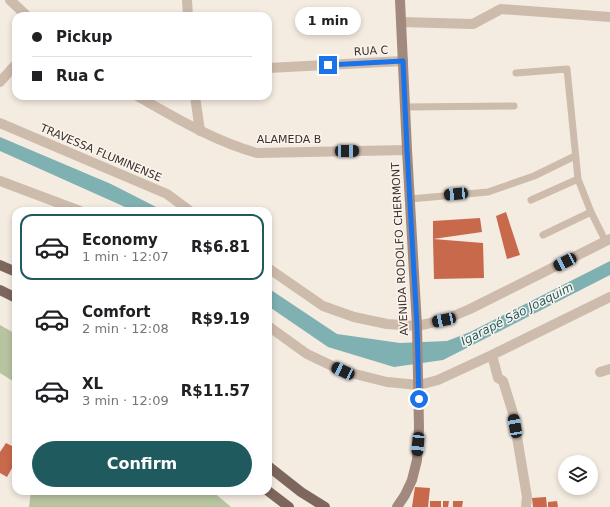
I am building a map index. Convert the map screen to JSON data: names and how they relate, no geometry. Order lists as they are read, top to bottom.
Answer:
{
  "streets": {
    "main road": ["AVENIDA RODOLFO CHERMONT"],
    "street": ["RUA C", "ALAMEDA B", "TRAVESSA FLUMINENSE"]
  },
  "crossings": [
    ["RUA C", "AVENIDA RODOLFO CHERMONT"],
    ["ALAMEDA B", "AVENIDA RODOLFO CHERMONT"]
  ],
  "water": ["Igarapé São Joaquim"],
  "page": {
    "bubble": "1 min",
    "banner": ["Pickup", "Rua C"],
    "list": [
      {
        "name": "Economy",
        "note": "1 min · 12:07",
        "value": "R$6.81"
      },
      {
        "name": "Comfort",
        "note": "2 min · 12:08",
        "value": "R$9.19"
      },
      {
        "name": "XL",
        "note": "3 min · 12:09",
        "value": "R$11.57"
      }
    ],
    "buttons": "Confirm"
  }
}
